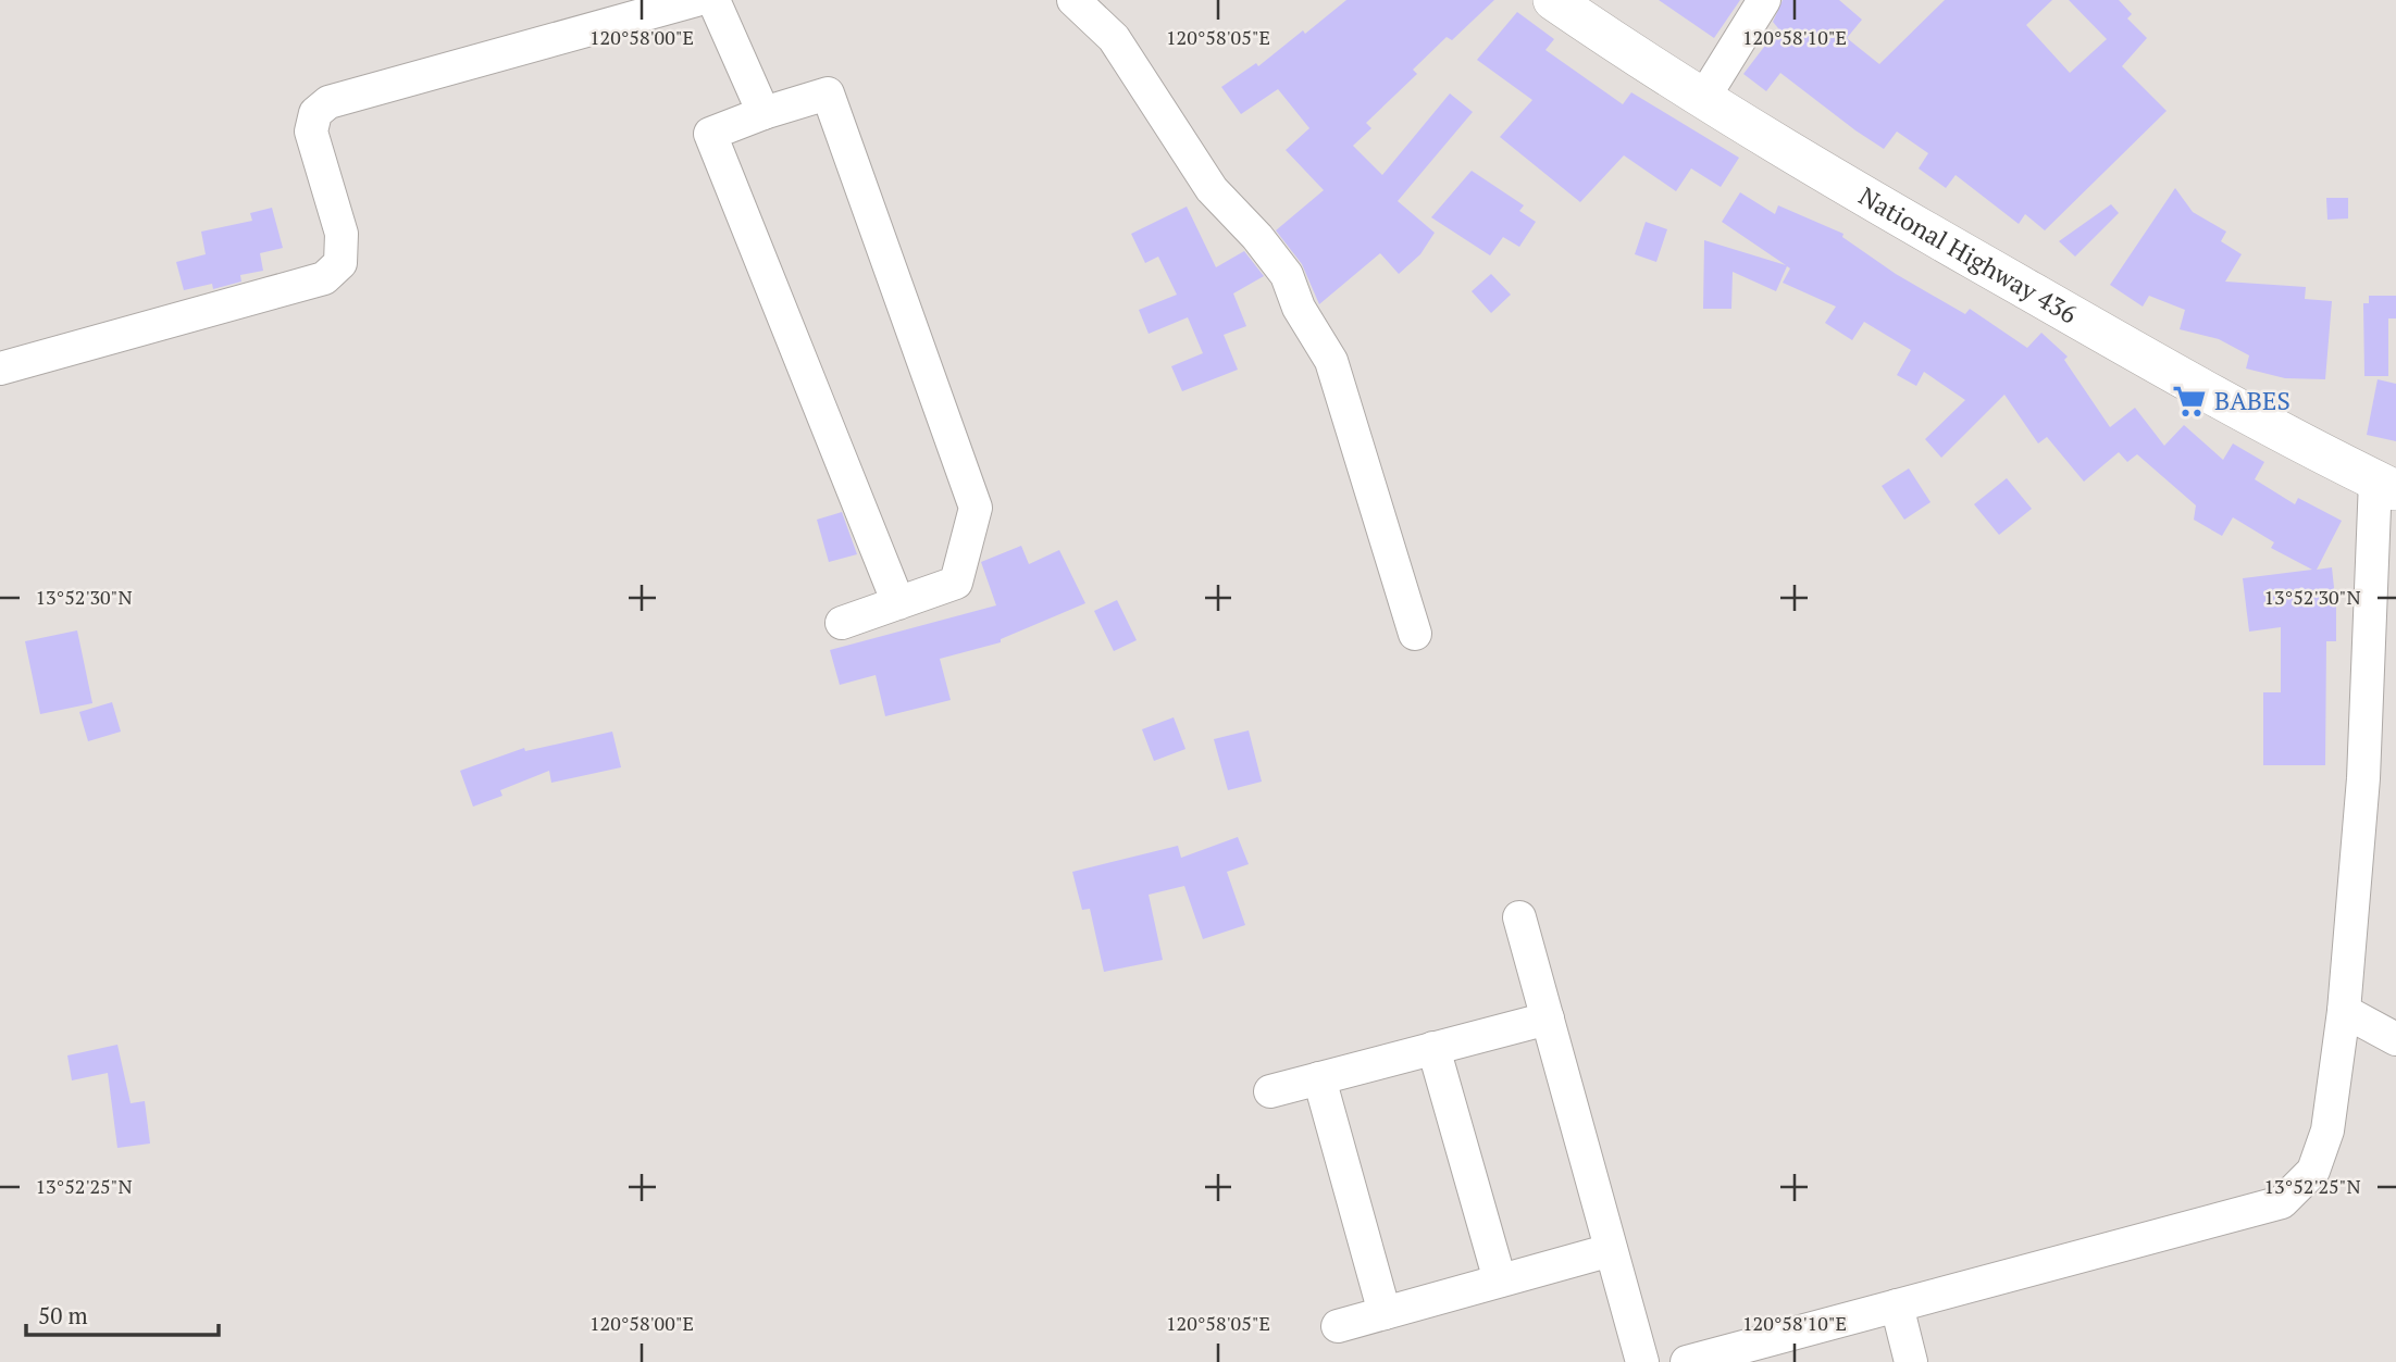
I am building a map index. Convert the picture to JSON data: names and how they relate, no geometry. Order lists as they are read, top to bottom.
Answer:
{
  "streets": {
    "main road": ["National Highway 436"]
  },
  "places": {
    "supermarket": ["BABES"]
  },
  "scale_bar": "50 m",
  "coordinates": [
    "120°58'00\"E",
    "120°58'05\"E",
    "120°58'10\"E",
    "13°52'30\"N",
    "13°52'25\"N"
  ]
}
